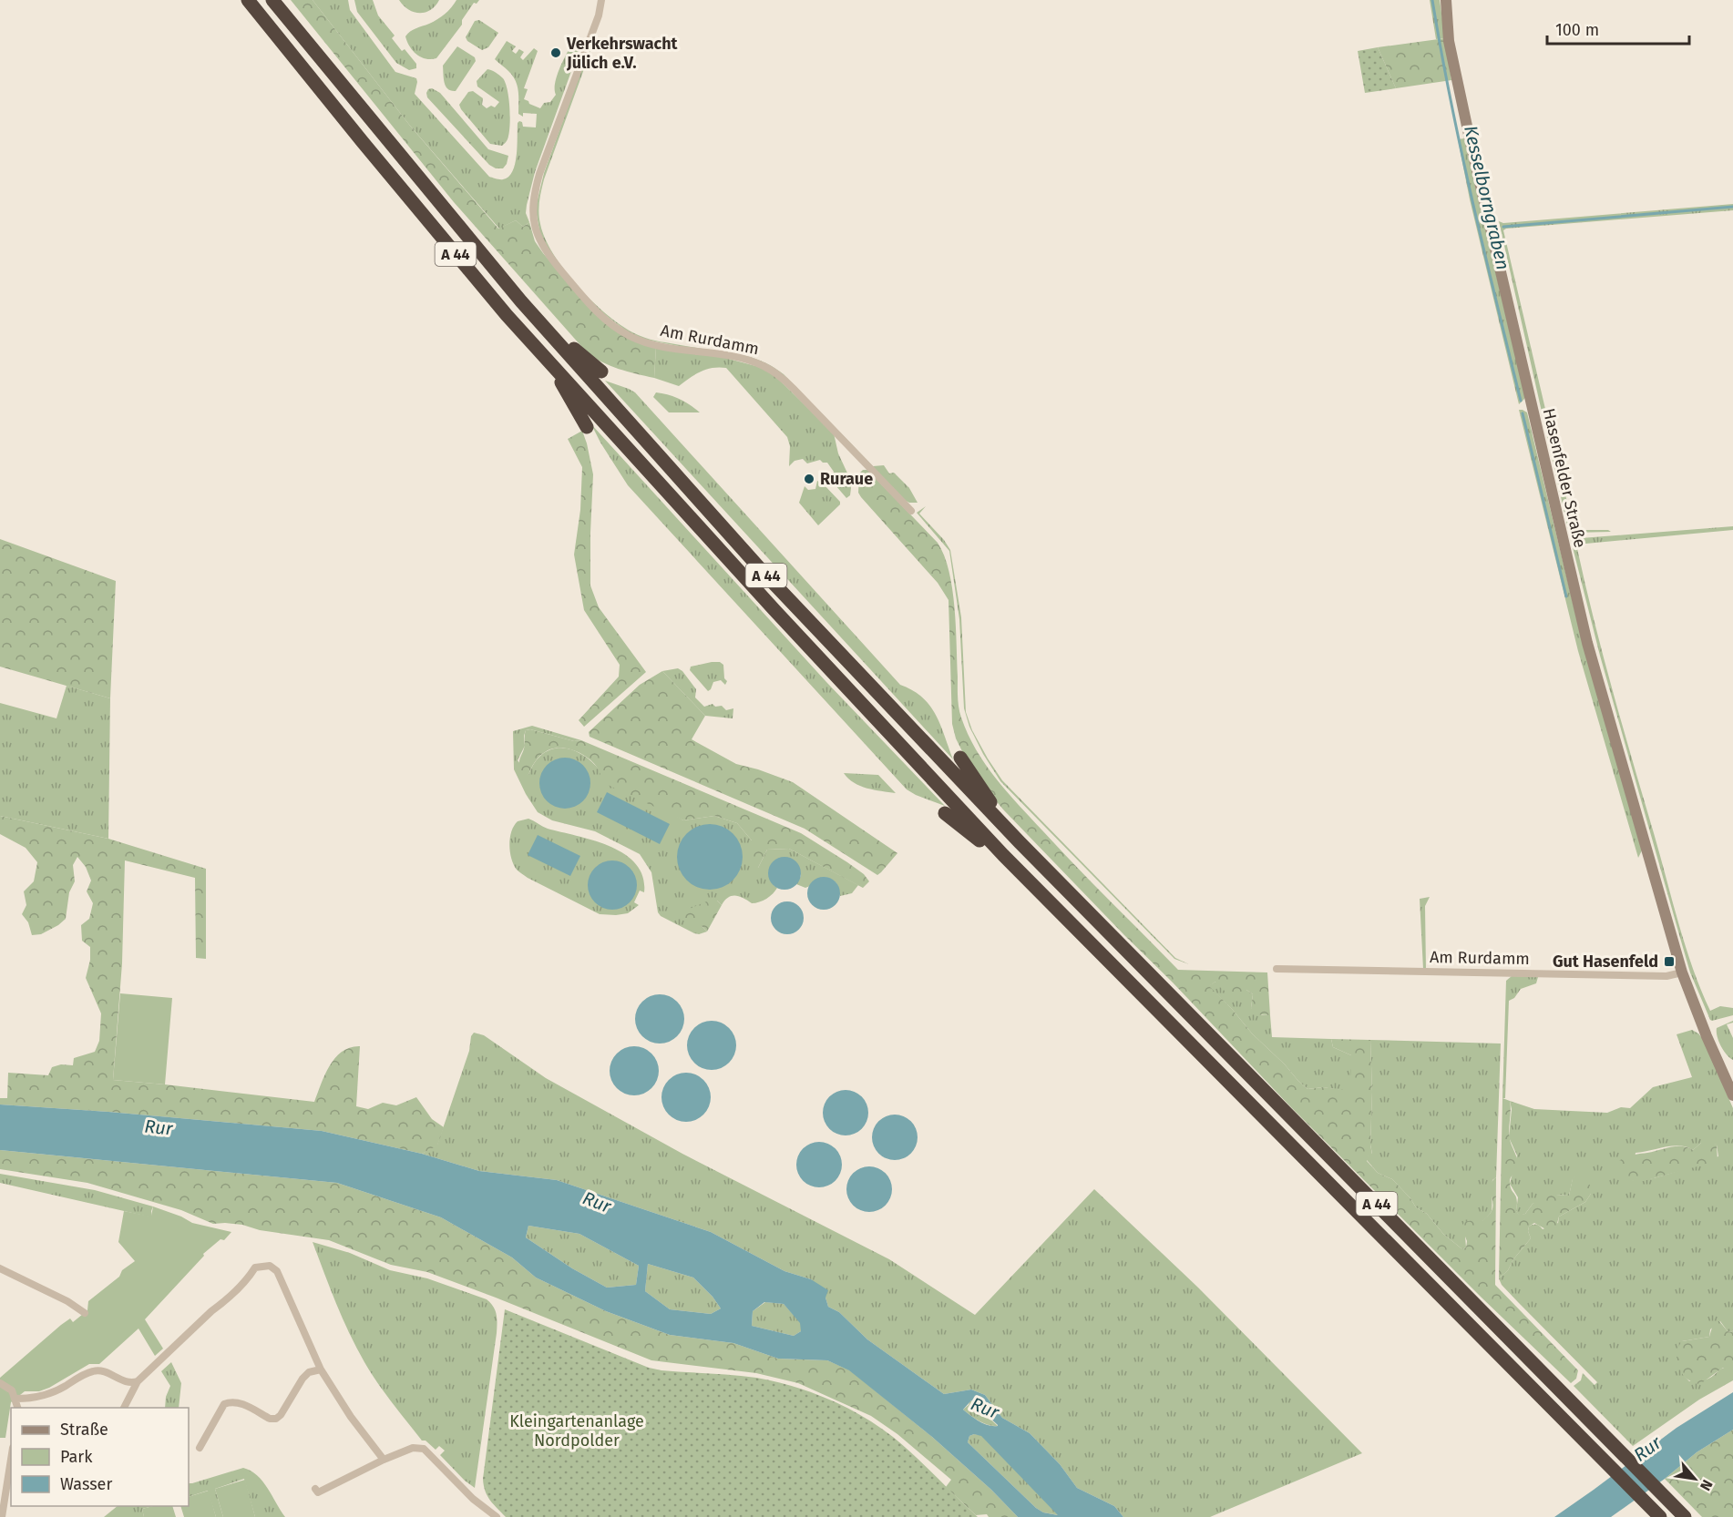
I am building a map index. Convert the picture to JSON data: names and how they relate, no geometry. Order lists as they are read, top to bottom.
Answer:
{
  "streets": {
    "highway": ["A 44"],
    "street": ["Am Rurdamm", "Hasenfelder Straße"]
  },
  "crossings": [
    ["Am Rurdamm", "Hasenfelder Straße"]
  ],
  "water": ["Kesselborngraben", "Rur"],
  "parks": ["Kleingartenanlage Nordpolder"],
  "places": {
    "other": ["Verkehrswacht Jülich e.V.", "Ruraue"],
    "transit": ["Gut Hasenfeld"]
  },
  "legend": ["Straße", "Park", "Wasser"],
  "scale_bar": "100 m",
  "north": "bottom right"
}
